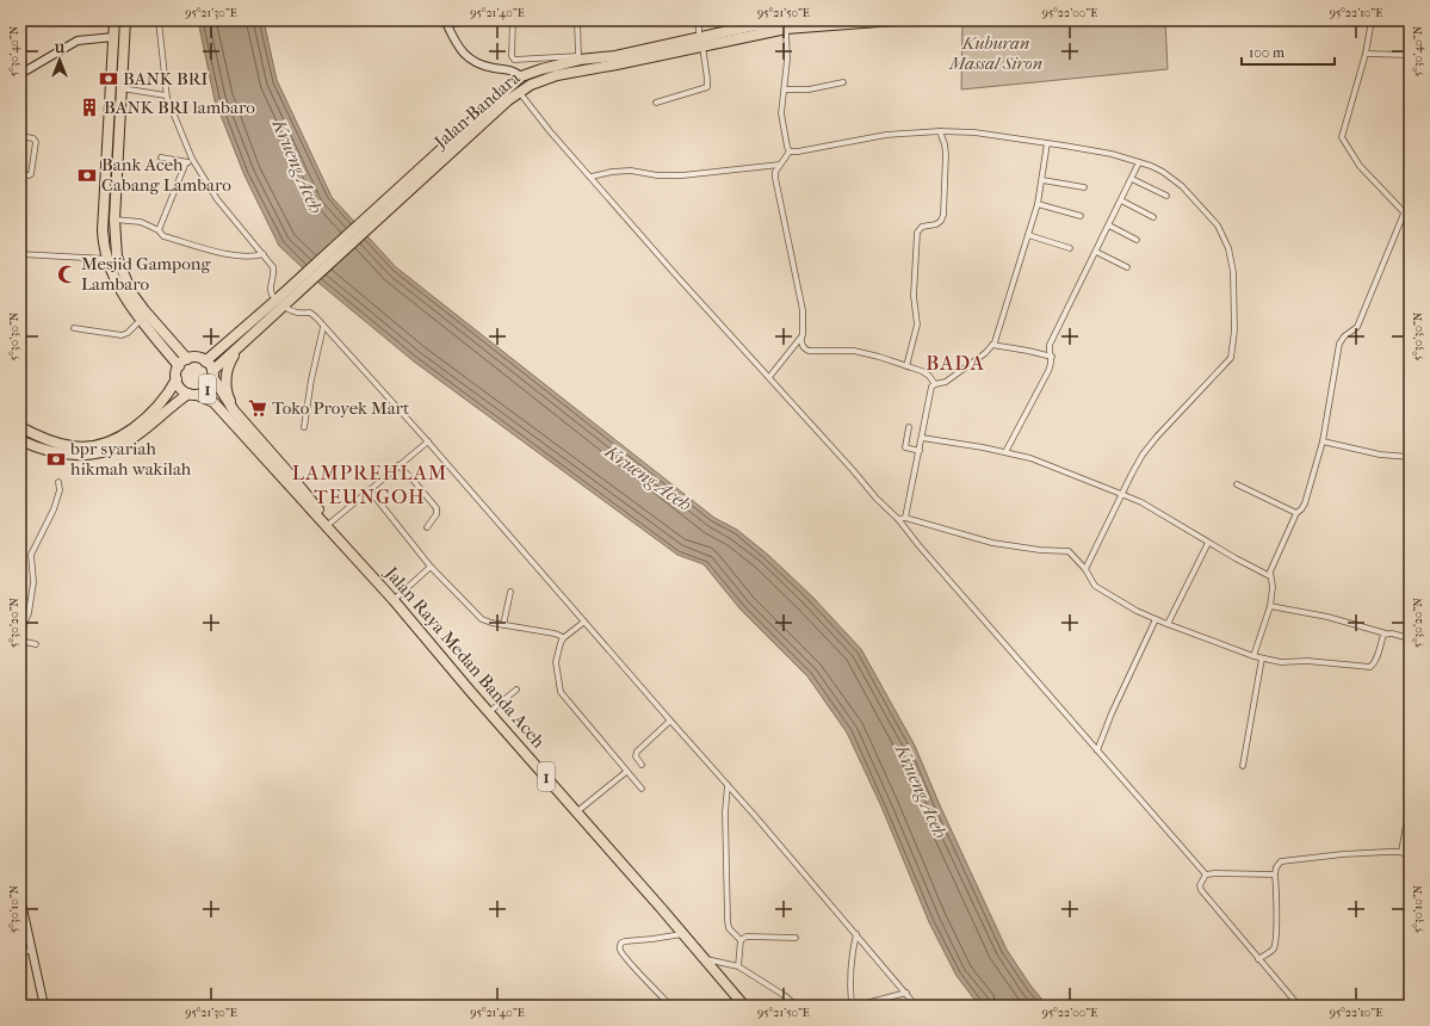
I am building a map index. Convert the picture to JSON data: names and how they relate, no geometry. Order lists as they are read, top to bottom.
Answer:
{
  "streets": {
    "highway": ["Jalan Bandara", "1", "Jalan Raya Medan Banda Aceh"]
  },
  "crossings": [
    ["Jalan Bandara", "1"],
    ["Jalan Bandara", "Jalan Raya Medan Banda Aceh"],
    ["1", "Jalan Raya Medan Banda Aceh"]
  ],
  "districts": ["BADA", "LAMPREHLAM TEUNGOH"],
  "water": ["Krueng Aceh"],
  "parks": ["Kuburan Massal Siron"],
  "places": {
    "bank": ["BANK BRI", "Bank Aceh Cabang Lambaro", "bpr syariah hikmah wakilah"],
    "building": ["BANK BRI lambaro"],
    "mosque": ["Mesjid Gampong Lambaro"],
    "supermarket": ["Toko Proyek Mart"]
  },
  "scale_bar": "100 m",
  "north": "top",
  "coordinates": [
    "95°21'30\"E",
    "95°21'40\"E",
    "95°21'50\"E",
    "95°22'00\"E",
    "95°22'10\"E",
    "5°30'40\"N",
    "5°30'30\"N",
    "5°30'20\"N",
    "5°30'10\"N"
  ]
}
